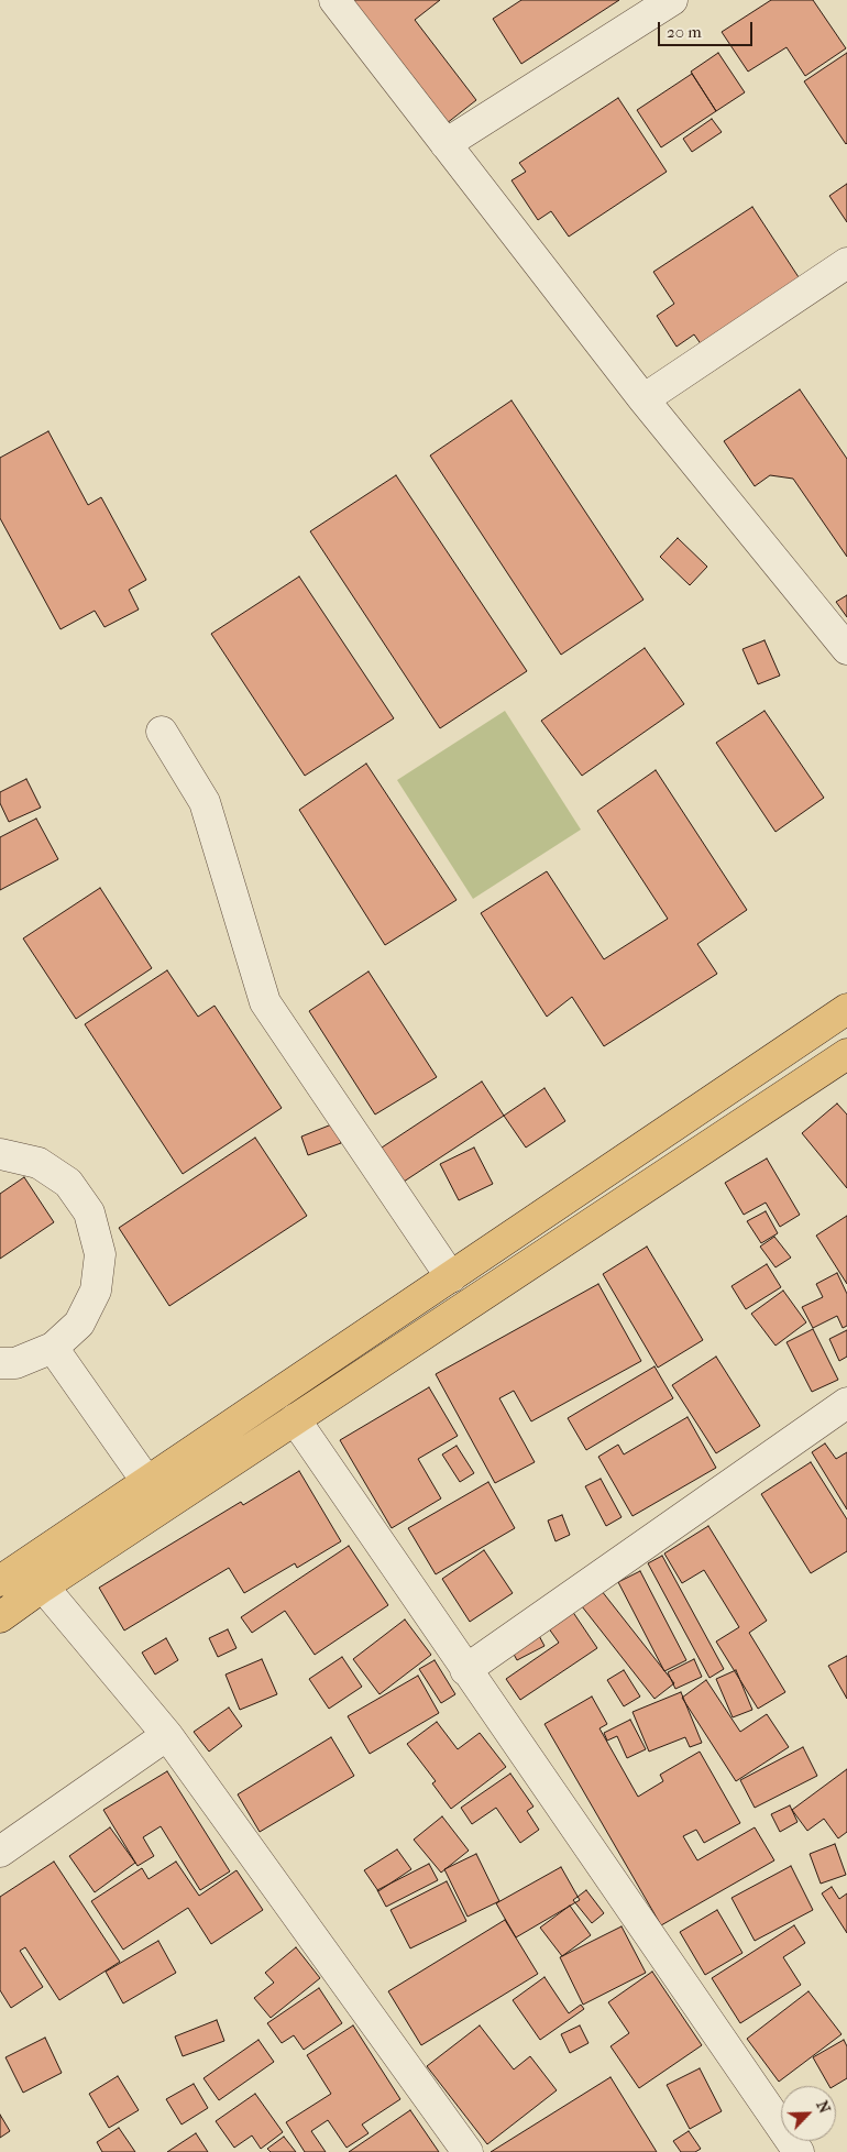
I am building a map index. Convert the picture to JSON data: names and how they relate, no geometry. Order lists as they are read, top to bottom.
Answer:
{
  "scale_bar": "20 m",
  "north": "top right"
}
